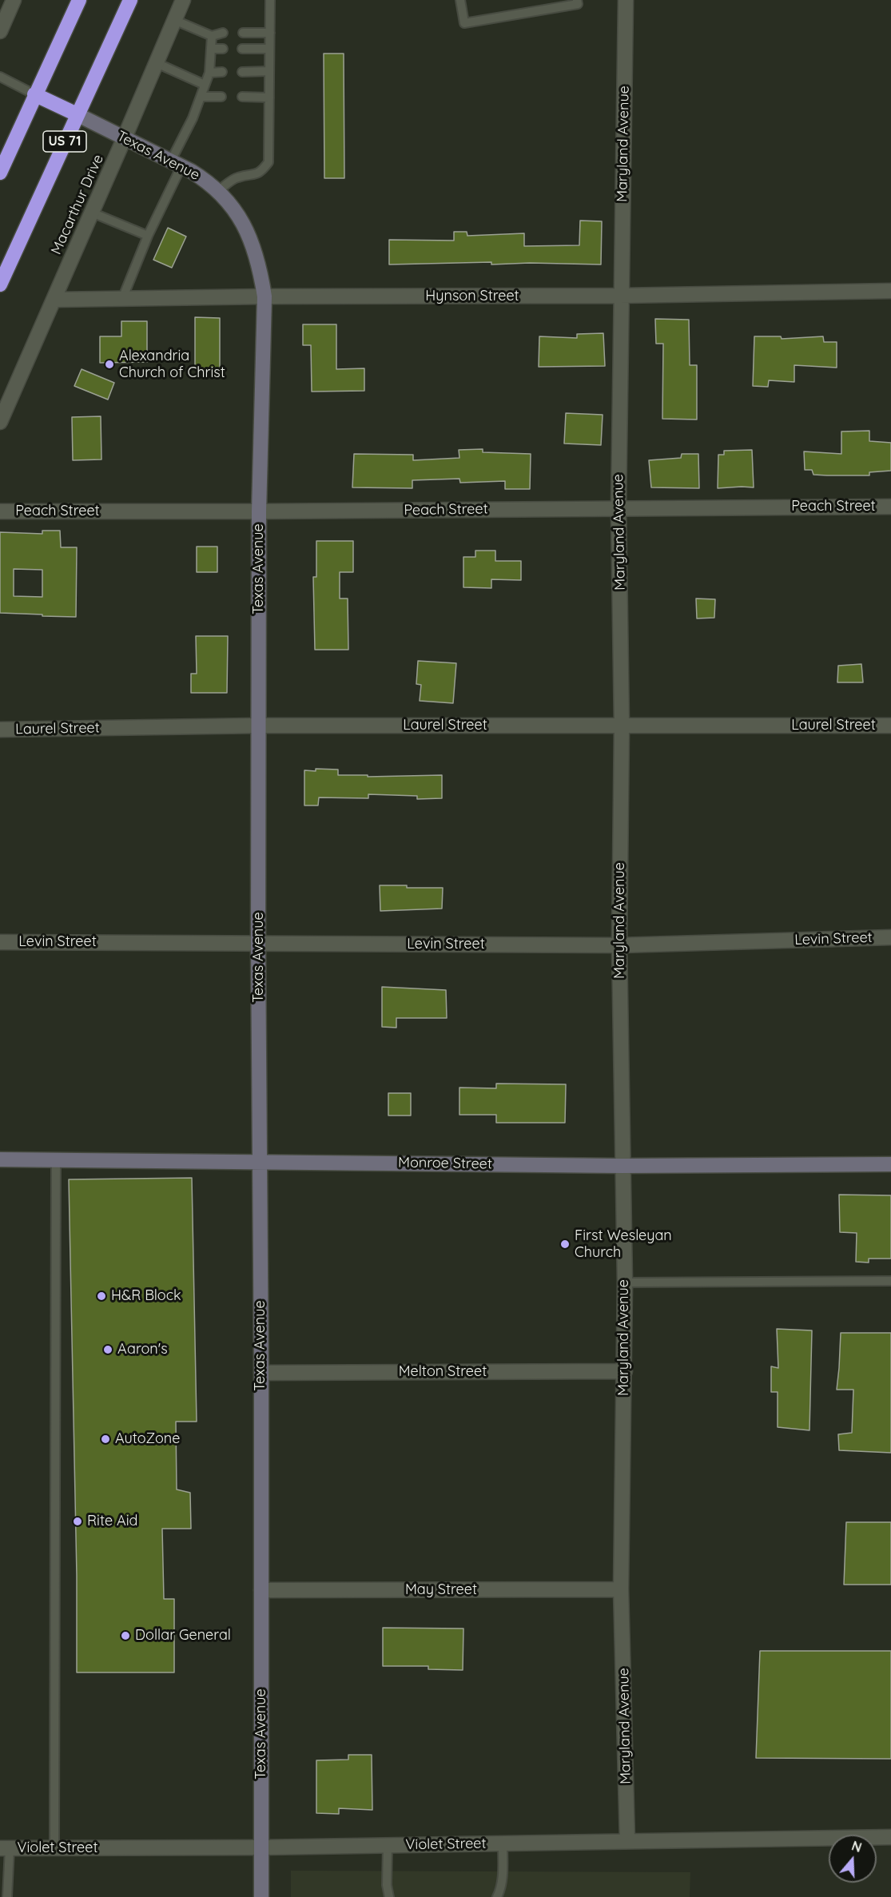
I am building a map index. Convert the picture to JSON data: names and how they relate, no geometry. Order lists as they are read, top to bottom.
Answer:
{
  "streets": {
    "highway": ["US 71"],
    "street": [
      "Maryland Avenue",
      "Texas Avenue",
      "Macarthur Drive",
      "Hynson Street",
      "Peach Street",
      "Laurel Street",
      "Levin Street",
      "Monroe Street",
      "Melton Street",
      "May Street",
      "Violet Street"
    ]
  },
  "crossings": [
    ["US 71", "Texas Avenue"],
    ["Maryland Avenue", "Hynson Street"],
    ["Maryland Avenue", "Peach Street"],
    ["Maryland Avenue", "Laurel Street"],
    ["Maryland Avenue", "Levin Street"],
    ["Maryland Avenue", "Monroe Street"],
    ["Maryland Avenue", "Melton Street"],
    ["Maryland Avenue", "May Street"],
    ["Maryland Avenue", "Violet Street"],
    ["Texas Avenue", "Macarthur Drive"],
    ["Texas Avenue", "Hynson Street"],
    ["Texas Avenue", "Peach Street"],
    ["Texas Avenue", "Laurel Street"],
    ["Texas Avenue", "Levin Street"],
    ["Texas Avenue", "Monroe Street"],
    ["Texas Avenue", "Melton Street"],
    ["Texas Avenue", "May Street"],
    ["Texas Avenue", "Violet Street"],
    ["Macarthur Drive", "Hynson Street"]
  ],
  "places": [
    "Alexandria Church of Christ",
    "First Wesleyan Church",
    "H&R Block",
    "Aaron's",
    "AutoZone",
    "Rite Aid",
    "Dollar General"
  ],
  "north": "top"
}
